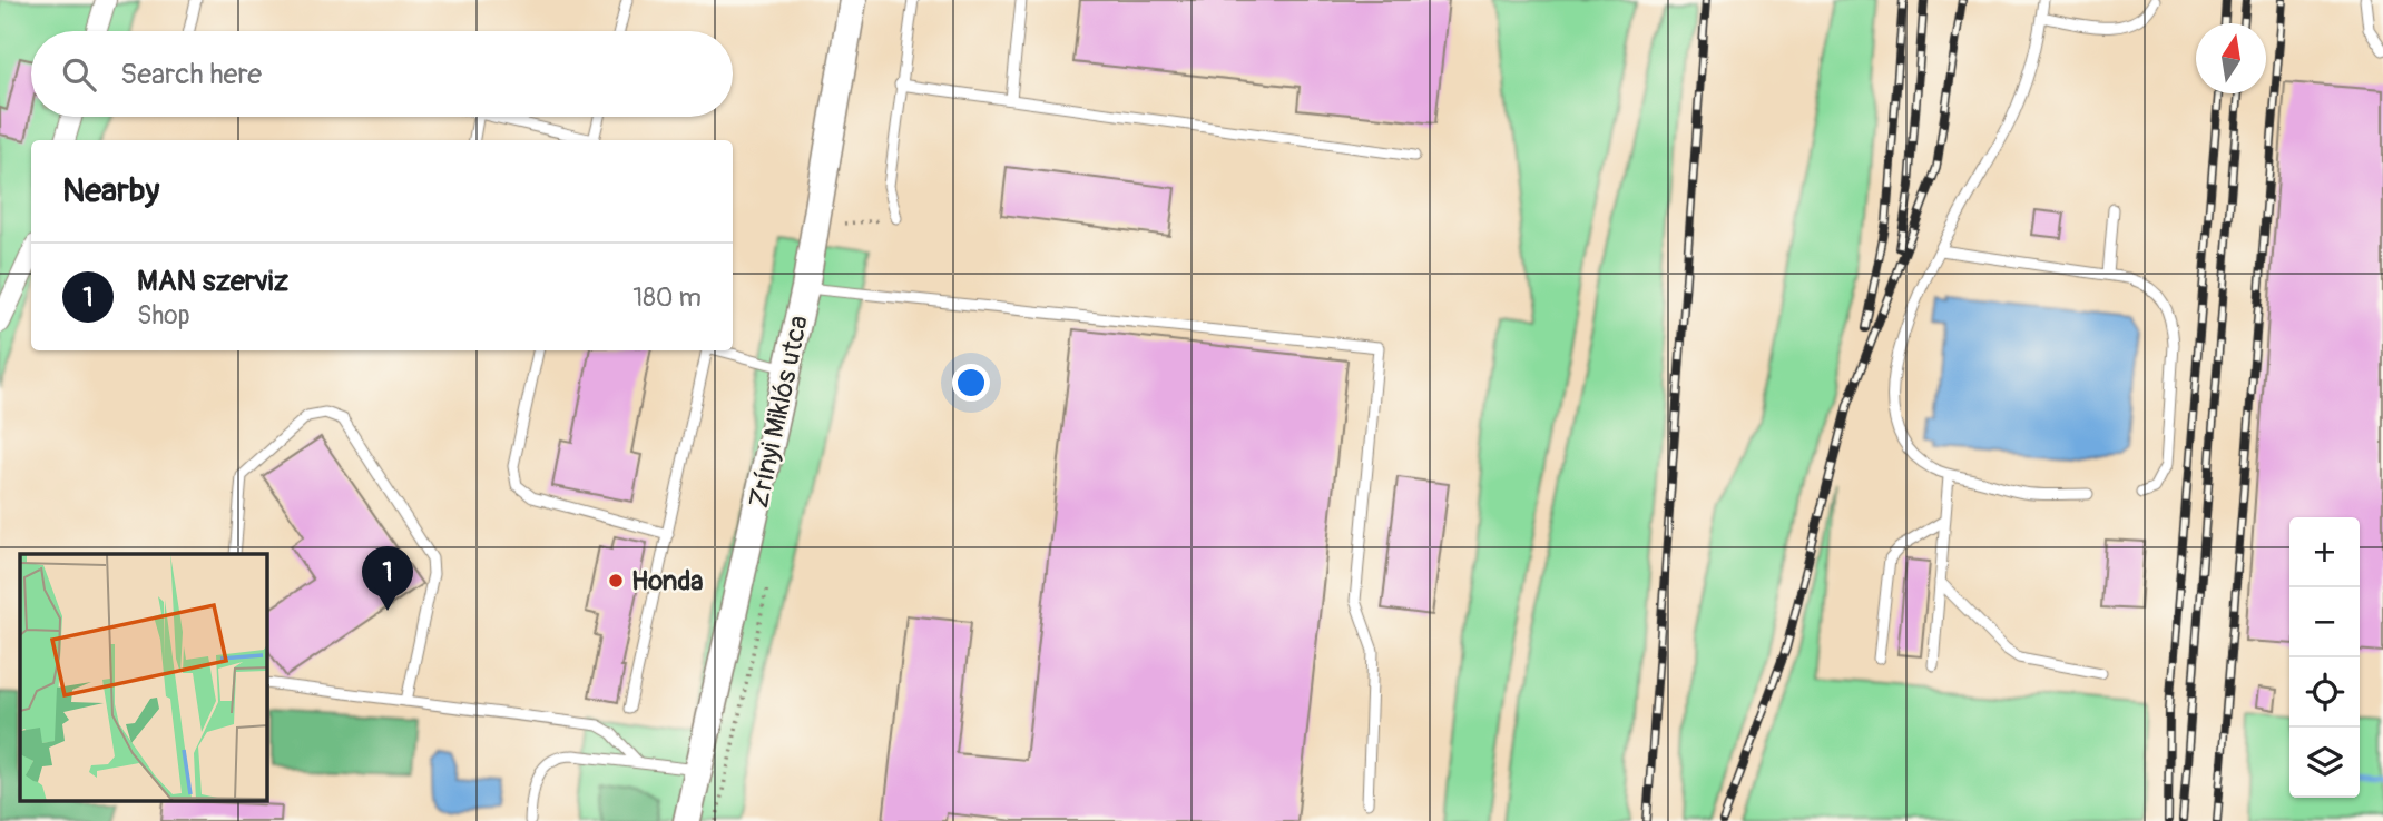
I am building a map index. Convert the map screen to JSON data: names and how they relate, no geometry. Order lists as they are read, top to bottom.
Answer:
{
  "streets": {
    "main road": ["Zrínyi Miklós utca"]
  },
  "places": ["Honda"],
  "north": "top",
  "page": {
    "search": "Search here",
    "heading": "Nearby",
    "list": [
      {
        "mark": "1",
        "name": "MAN szerviz",
        "note": "Shop",
        "value": "180 m"
      }
    ],
    "map_buttons": ["+", "−"],
    "pins": "1"
  }
}
